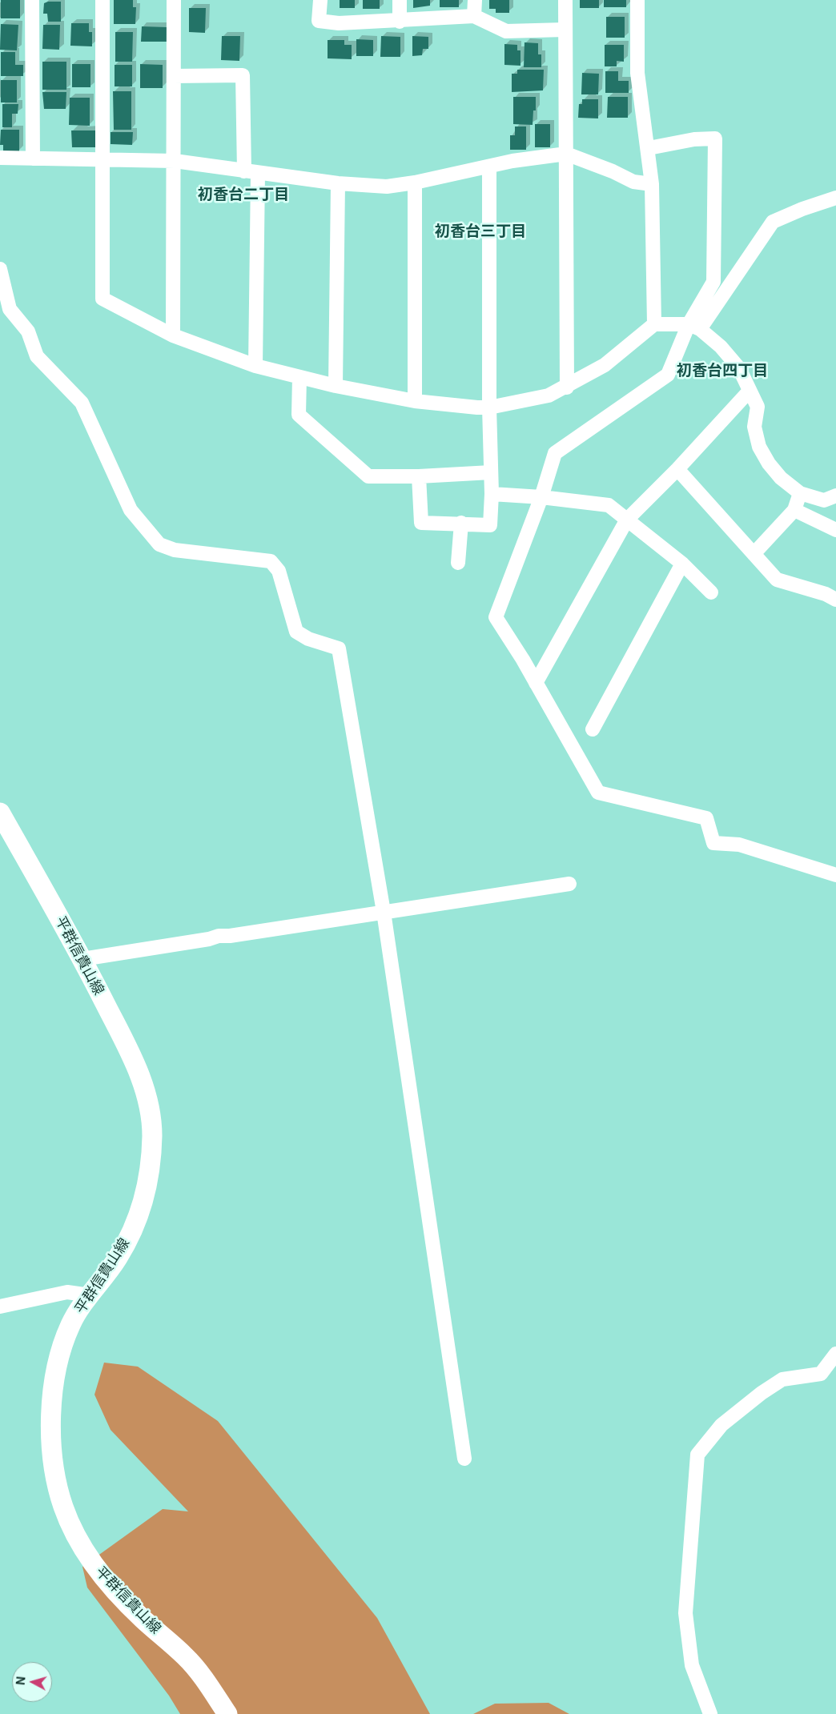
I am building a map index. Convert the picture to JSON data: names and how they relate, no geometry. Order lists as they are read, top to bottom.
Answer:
{
  "streets": {
    "main road": ["平群信貴山線"]
  },
  "districts": ["初香台二丁目", "初香台三丁目", "初香台四丁目"],
  "north": "left"
}
